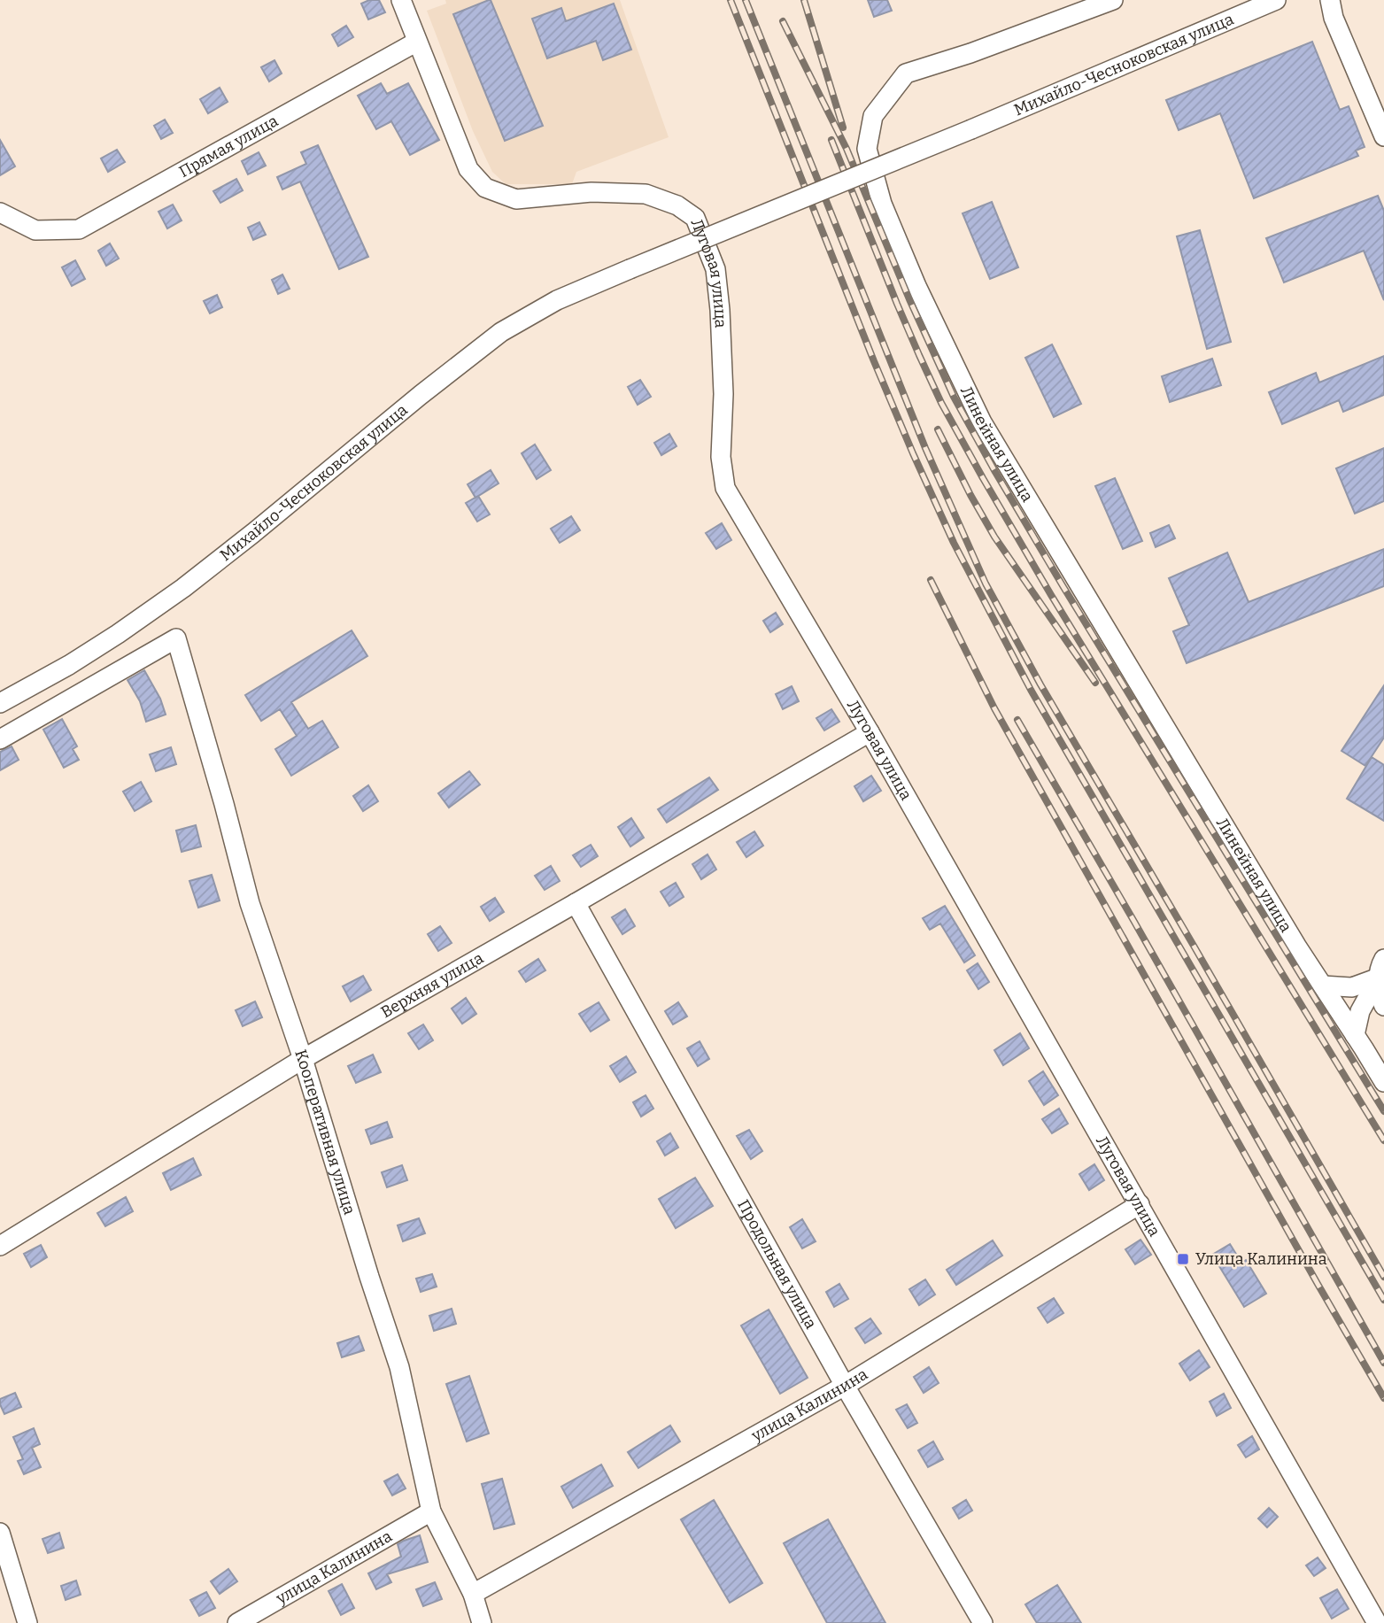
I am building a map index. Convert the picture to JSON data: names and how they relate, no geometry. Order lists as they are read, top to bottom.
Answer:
{
  "streets": {
    "street": [
      "Михайло-Чесноковская улица",
      "Прямая улица",
      "Луговая улица",
      "Линейная улица",
      "Верхняя улица",
      "Кооперативная улица",
      "Продольная улица",
      "улица Калинина"
    ]
  },
  "crossings": [
    ["Прямая улица", "Луговая улица"],
    ["Луговая улица", "Верхняя улица"],
    ["Луговая улица", "улица Калинина"],
    ["Верхняя улица", "Кооперативная улица"],
    ["Верхняя улица", "Продольная улица"],
    ["Кооперативная улица", "улица Калинина"],
    ["Продольная улица", "улица Калинина"]
  ],
  "places": {
    "transit": ["Улица Калинина"]
  }
}
